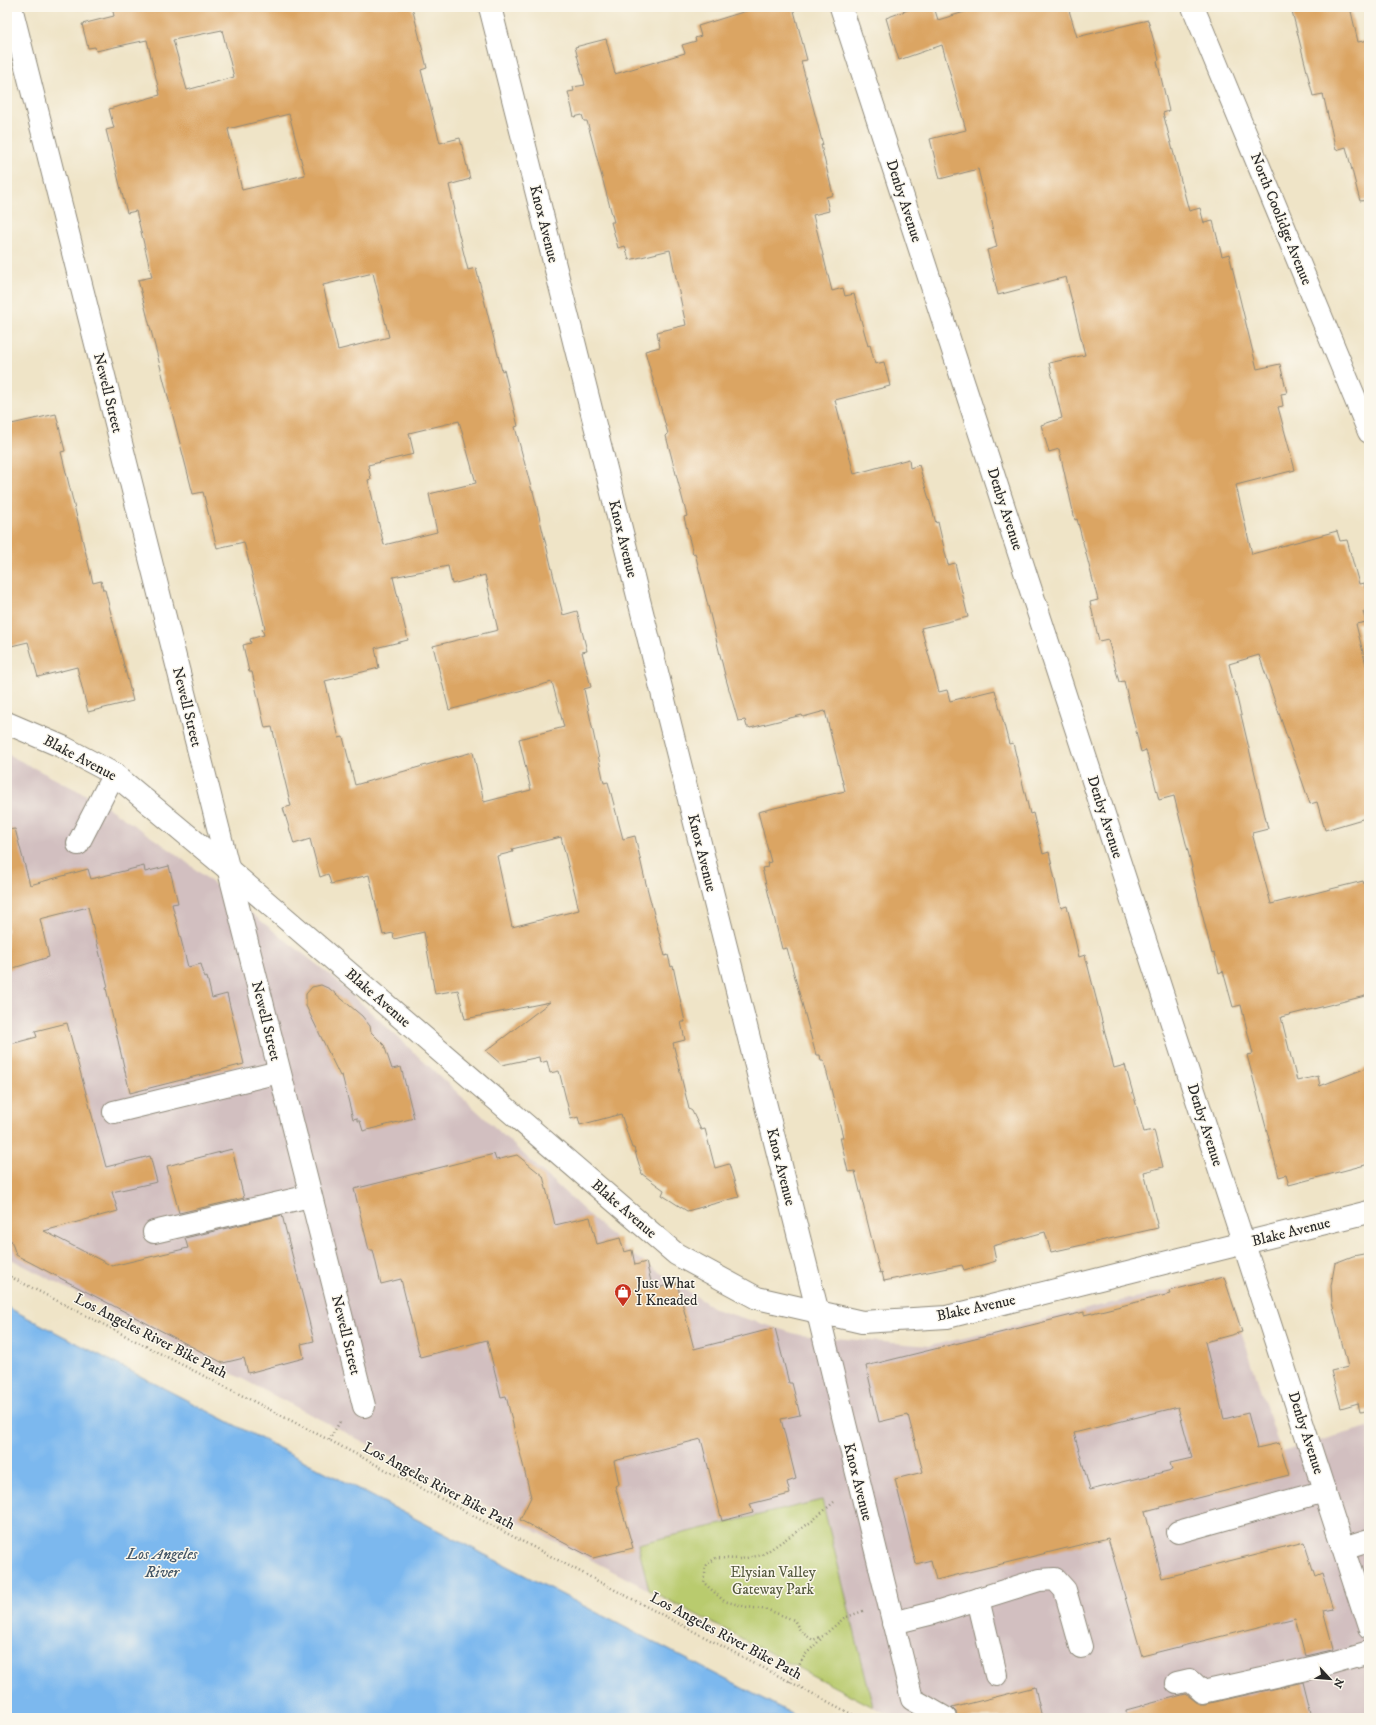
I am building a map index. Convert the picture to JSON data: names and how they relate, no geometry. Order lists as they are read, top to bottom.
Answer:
{
  "streets": {
    "street": [
      "Denby Avenue",
      "North Coolidge Avenue",
      "Knox Avenue",
      "Newell Street",
      "Blake Avenue"
    ],
    "path": ["Los Angeles River Bike Path"]
  },
  "crossings": [
    ["Denby Avenue", "Blake Avenue"],
    ["Knox Avenue", "Blake Avenue"],
    ["Newell Street", "Blake Avenue"]
  ],
  "water": ["Los Angeles River"],
  "parks": ["Elysian Valley Gateway Park"],
  "places": {
    "shop": ["Just What I Kneaded"]
  },
  "north": "bottom right"
}
